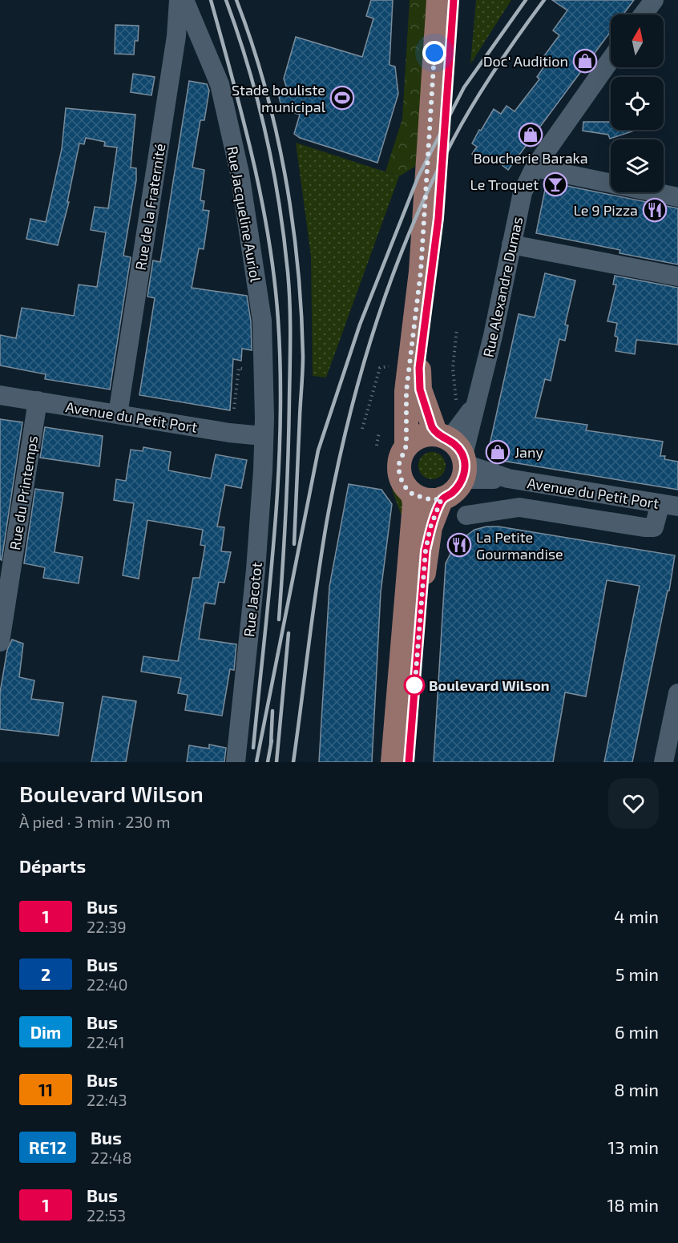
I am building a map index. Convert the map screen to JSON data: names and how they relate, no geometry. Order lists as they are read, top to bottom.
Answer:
{
  "streets": {
    "street": [
      "Rue de la Fraternité",
      "Rue Jacqueline Auriol",
      "Rue Alexandre Dumas",
      "Avenue du Petit Port",
      "Rue du Printemps",
      "Rue Jacotot"
    ]
  },
  "crossings": [
    ["Rue de la Fraternité", "Avenue du Petit Port"],
    ["Rue Jacqueline Auriol", "Avenue du Petit Port"],
    ["Rue Jacqueline Auriol", "Rue Jacotot"],
    ["Rue Alexandre Dumas", "Avenue du Petit Port"],
    ["Avenue du Petit Port", "Rue du Printemps"],
    ["Avenue du Petit Port", "Rue Jacotot"]
  ],
  "places": {
    "shop": ["Doc' Audition", "Boucherie Baraka", "Jany"],
    "sports": ["Stade bouliste municipal"],
    "bar": ["Le Troquet"],
    "restaurant": ["Le 9 Pizza", "La Petite Gourmandise"],
    "other": ["Boulevard Wilson"]
  },
  "lines": ["bus line 1"],
  "north": "top",
  "page": {
    "heading": [
      ["Boulevard Wilson", "À pied · 3 min · 230 m"],
      "Départs"
    ],
    "list": [
      {
        "mark": "1",
        "name": "Bus",
        "note": "22:39",
        "value": "4 min"
      },
      {
        "mark": "2",
        "name": "Bus",
        "note": "22:40",
        "value": "5 min"
      },
      {
        "mark": "Dim",
        "name": "Bus",
        "note": "22:41",
        "value": "6 min"
      },
      {
        "mark": "11",
        "name": "Bus",
        "note": "22:43",
        "value": "8 min"
      },
      {
        "mark": "RE12",
        "name": "Bus",
        "note": "22:48",
        "value": "13 min"
      },
      {
        "mark": "1",
        "name": "Bus",
        "note": "22:53",
        "value": "18 min"
      }
    ]
  }
}
